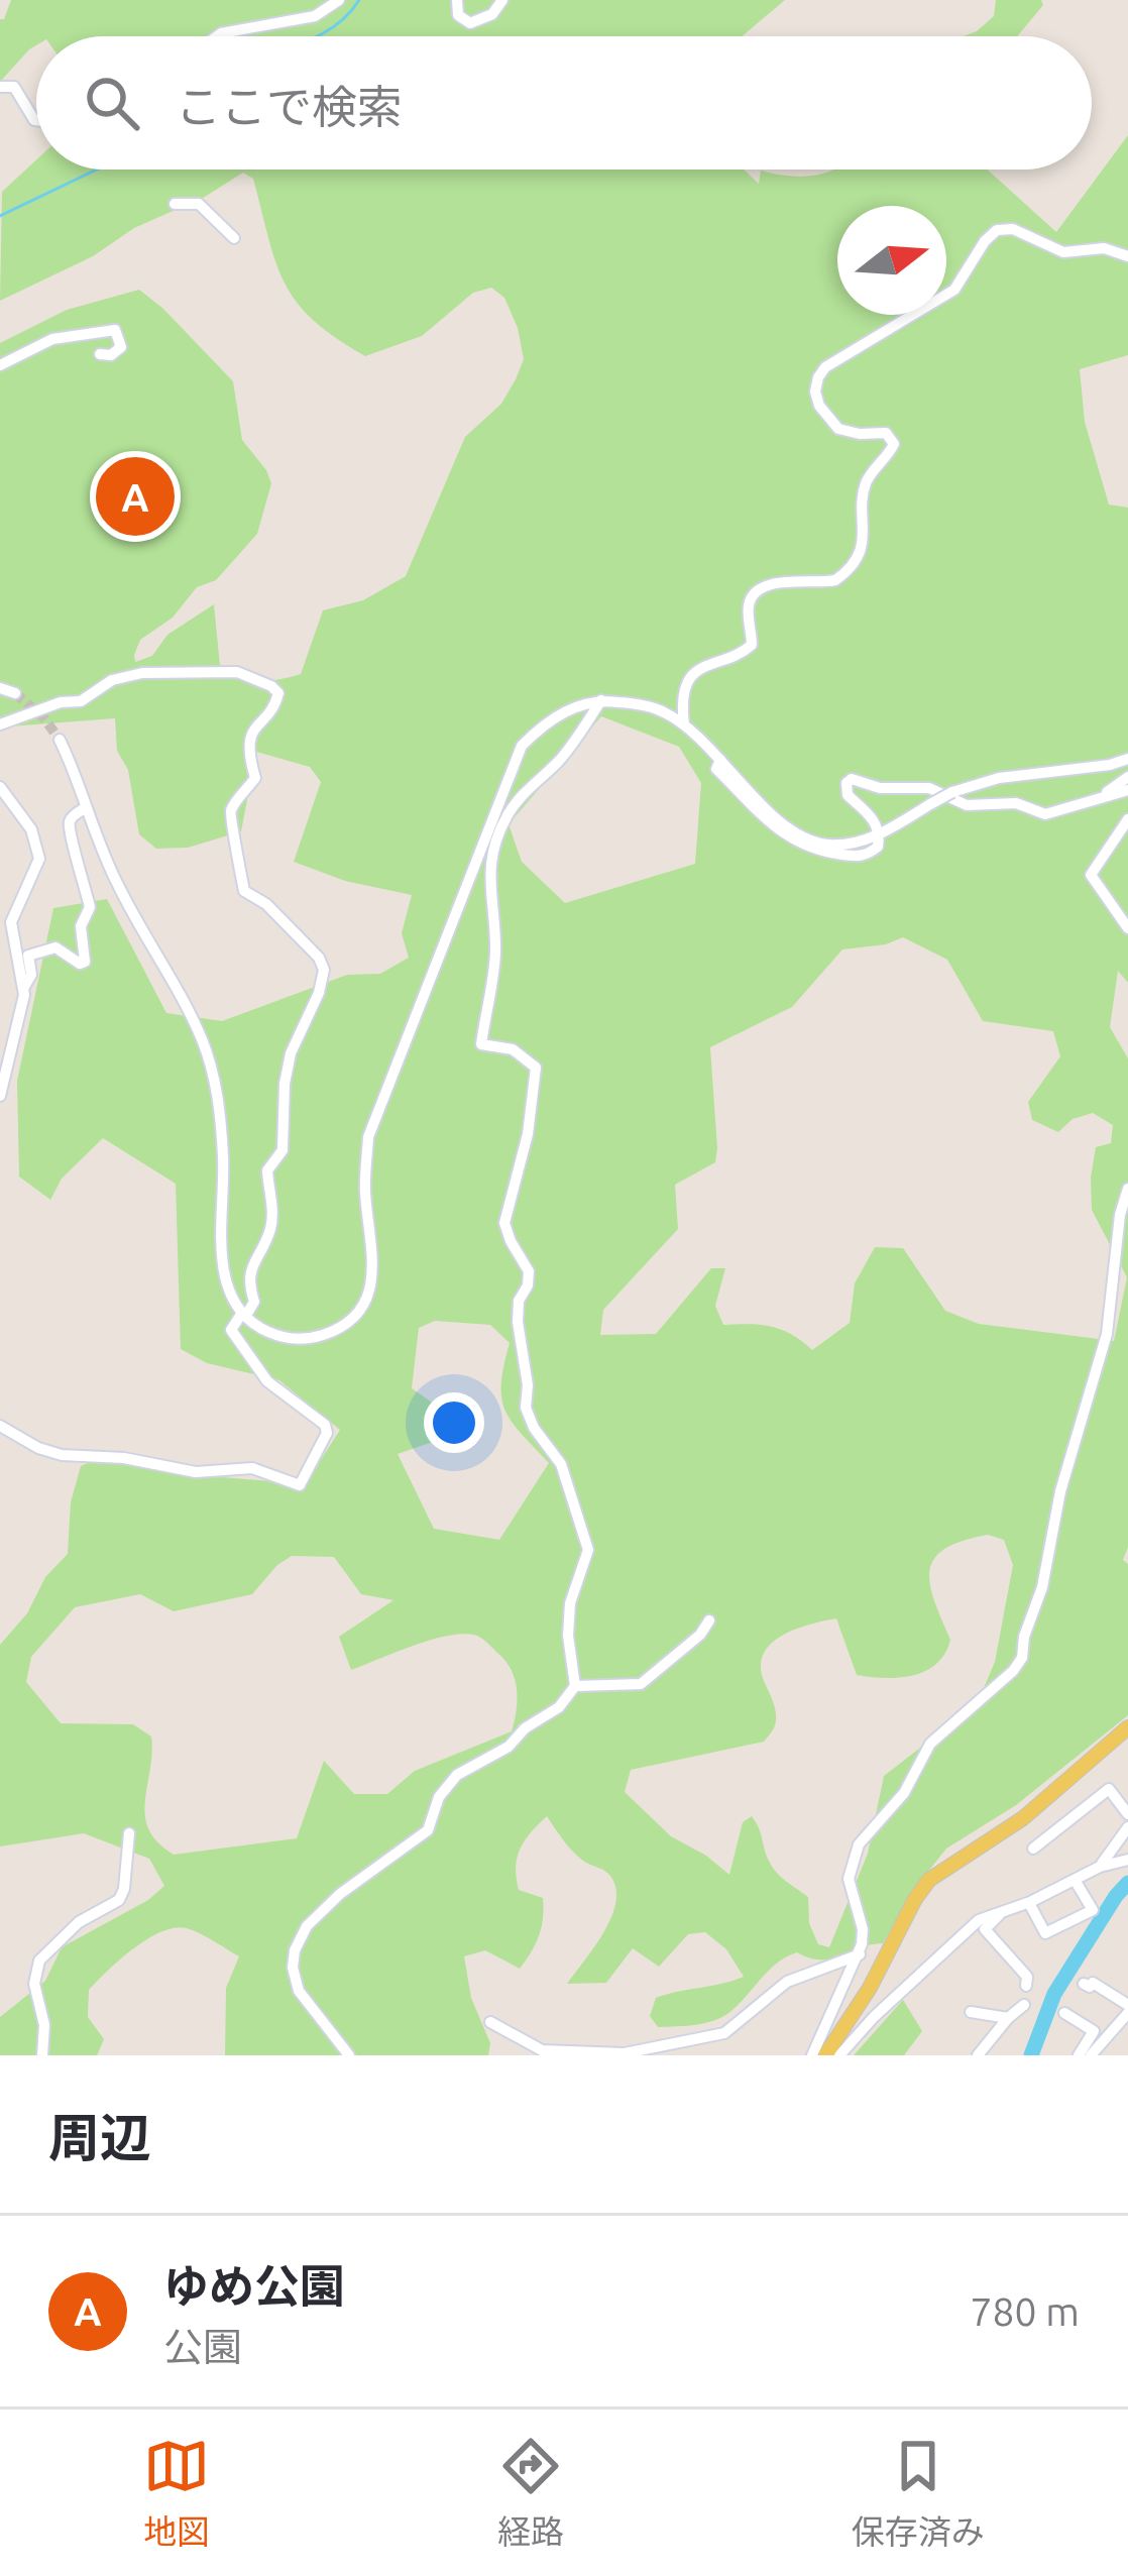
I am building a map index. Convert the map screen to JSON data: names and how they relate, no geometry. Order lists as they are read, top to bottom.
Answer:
{
  "north": "right",
  "page": {
    "search": "ここで検索",
    "pins": "A",
    "heading": "周辺",
    "list": [
      {
        "mark": "A",
        "name": "ゆめ公園",
        "note": "公園",
        "value": "780 m"
      }
    ],
    "nav": ["地図", "経路", "保存済み"]
  }
}
